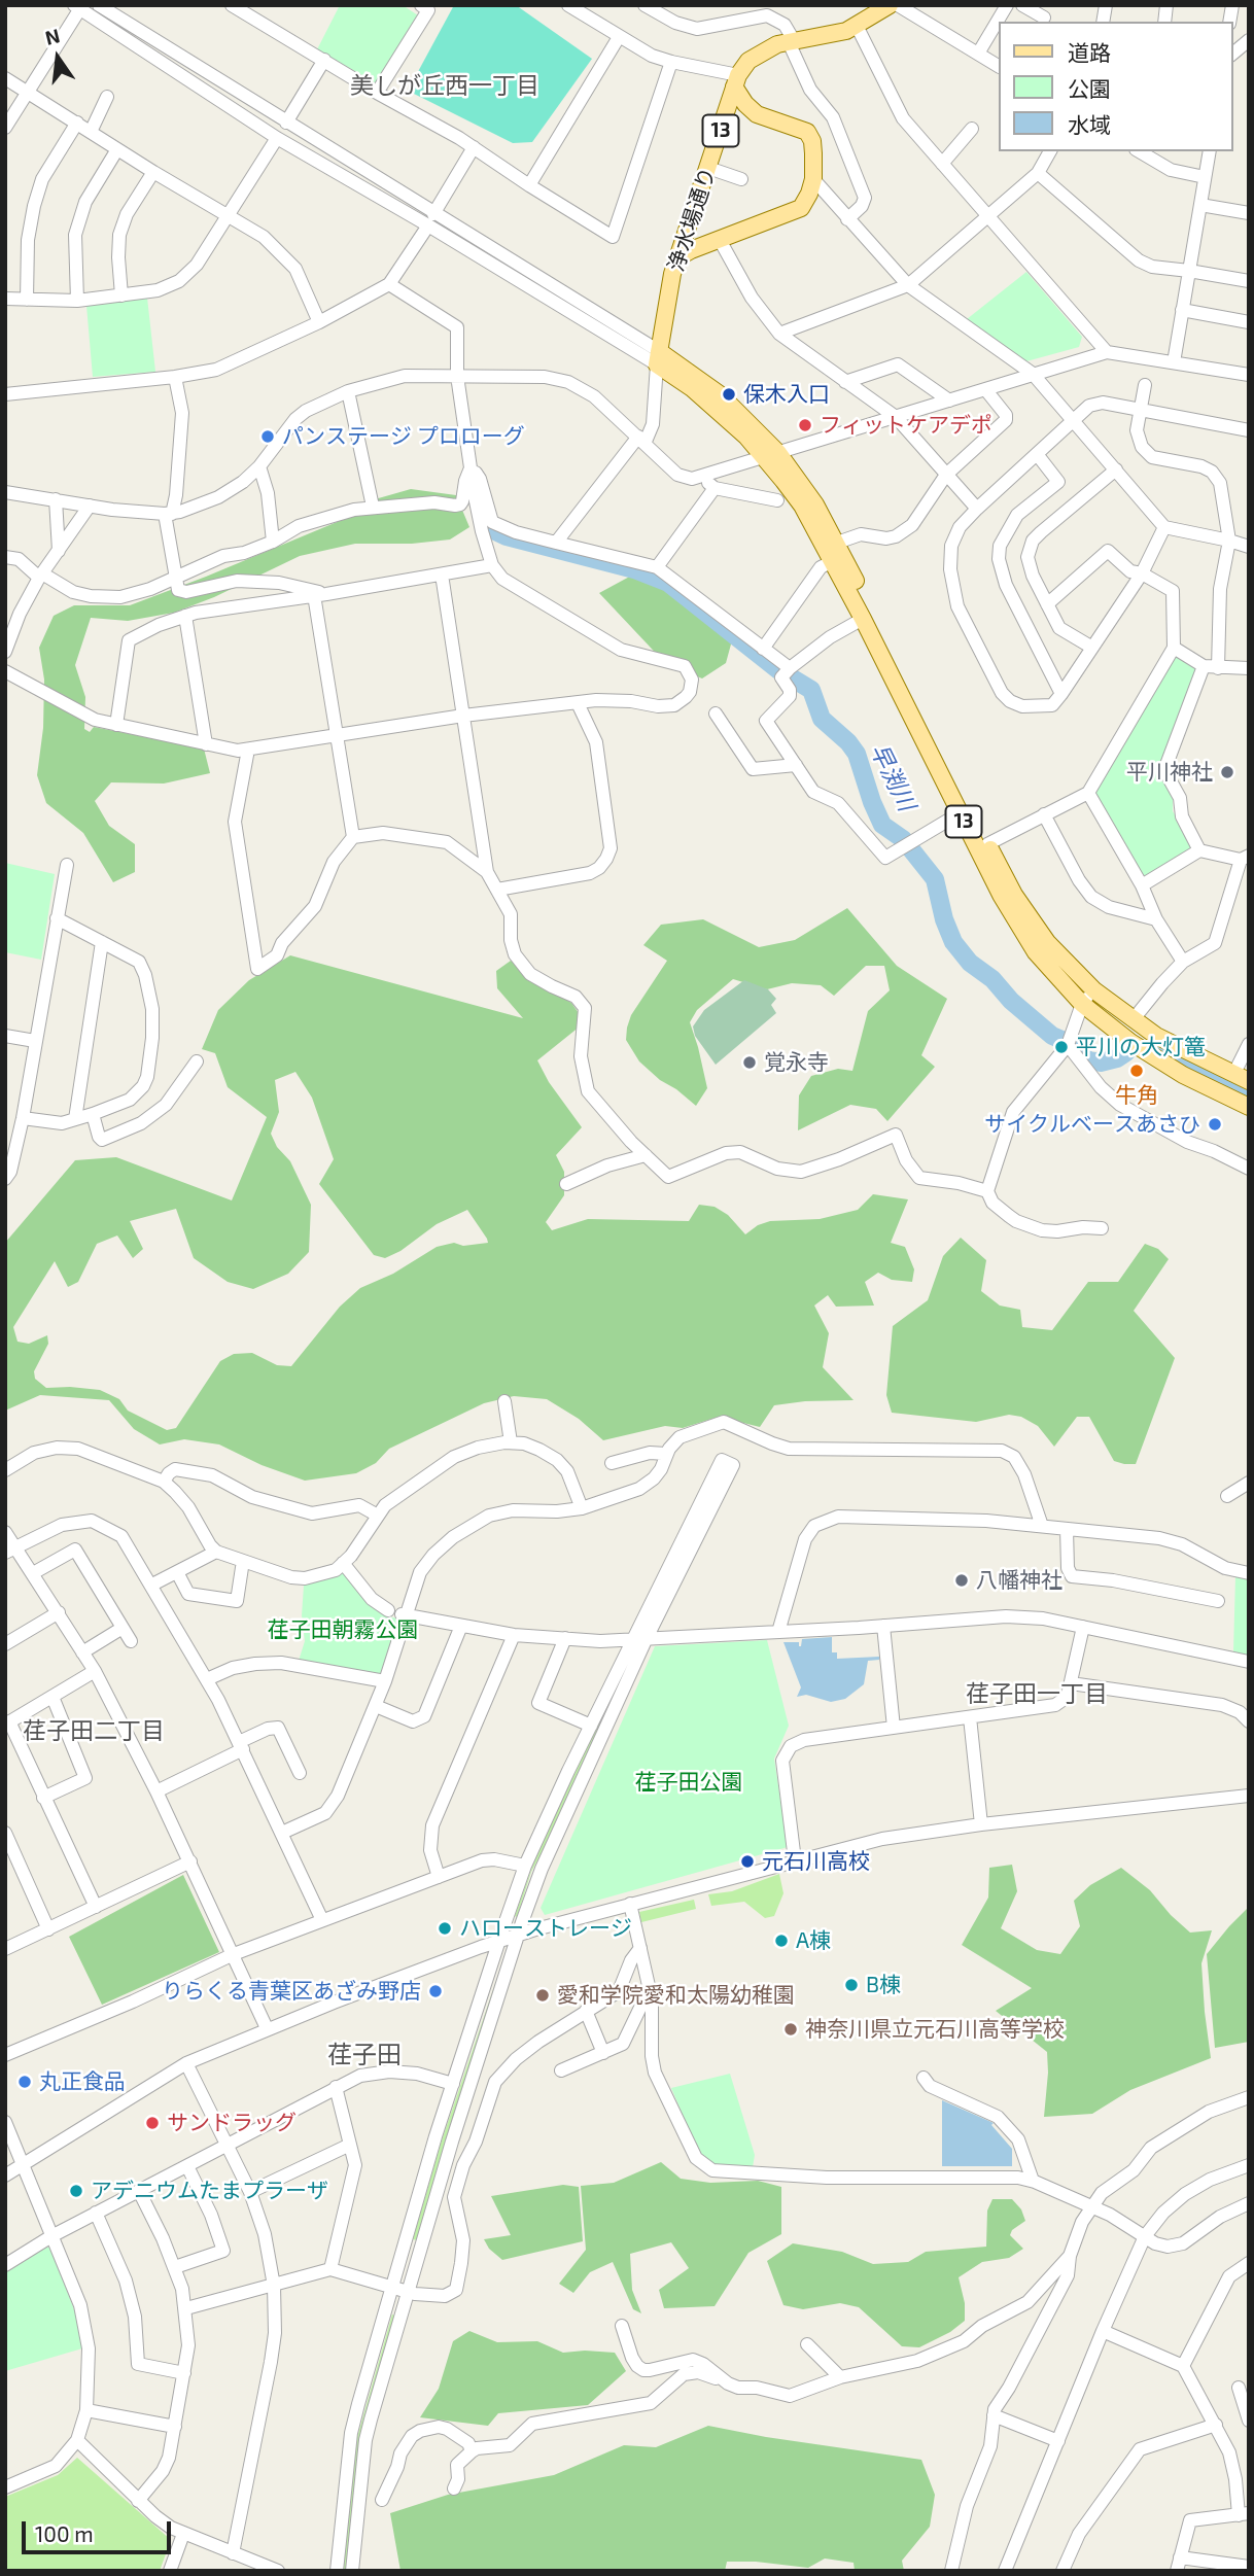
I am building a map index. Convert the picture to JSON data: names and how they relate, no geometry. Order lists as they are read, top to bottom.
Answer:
{
  "streets": {
    "main road": ["13", "浄水場通り"]
  },
  "crossings": [
    ["13", "浄水場通り"]
  ],
  "districts": [
    "美しが丘西一丁目",
    "荏子田一丁目",
    "荏子田二丁目",
    "荏子田"
  ],
  "water": ["早渕川"],
  "parks": ["荏子田朝霧公園", "荏子田公園"],
  "places": [
    "保木入口",
    "フィットケアデポ",
    "パンステージ プロローグ",
    "平川神社",
    "平川の大灯篭",
    "覚永寺",
    "牛角",
    "サイクルベースあさひ",
    "八幡神社",
    "元石川高校",
    "ハローストレージ",
    "A棟",
    "B棟",
    "りらくる青葉区あざみ野店",
    "愛和学院愛和太陽幼稚園",
    "神奈川県立元石川高等学校",
    "丸正食品",
    "サンドラッグ",
    "アデニウムたまプラーザ"
  ],
  "legend": ["道路", "公園", "水域"],
  "scale_bar": "100 m",
  "north": "top"
}
